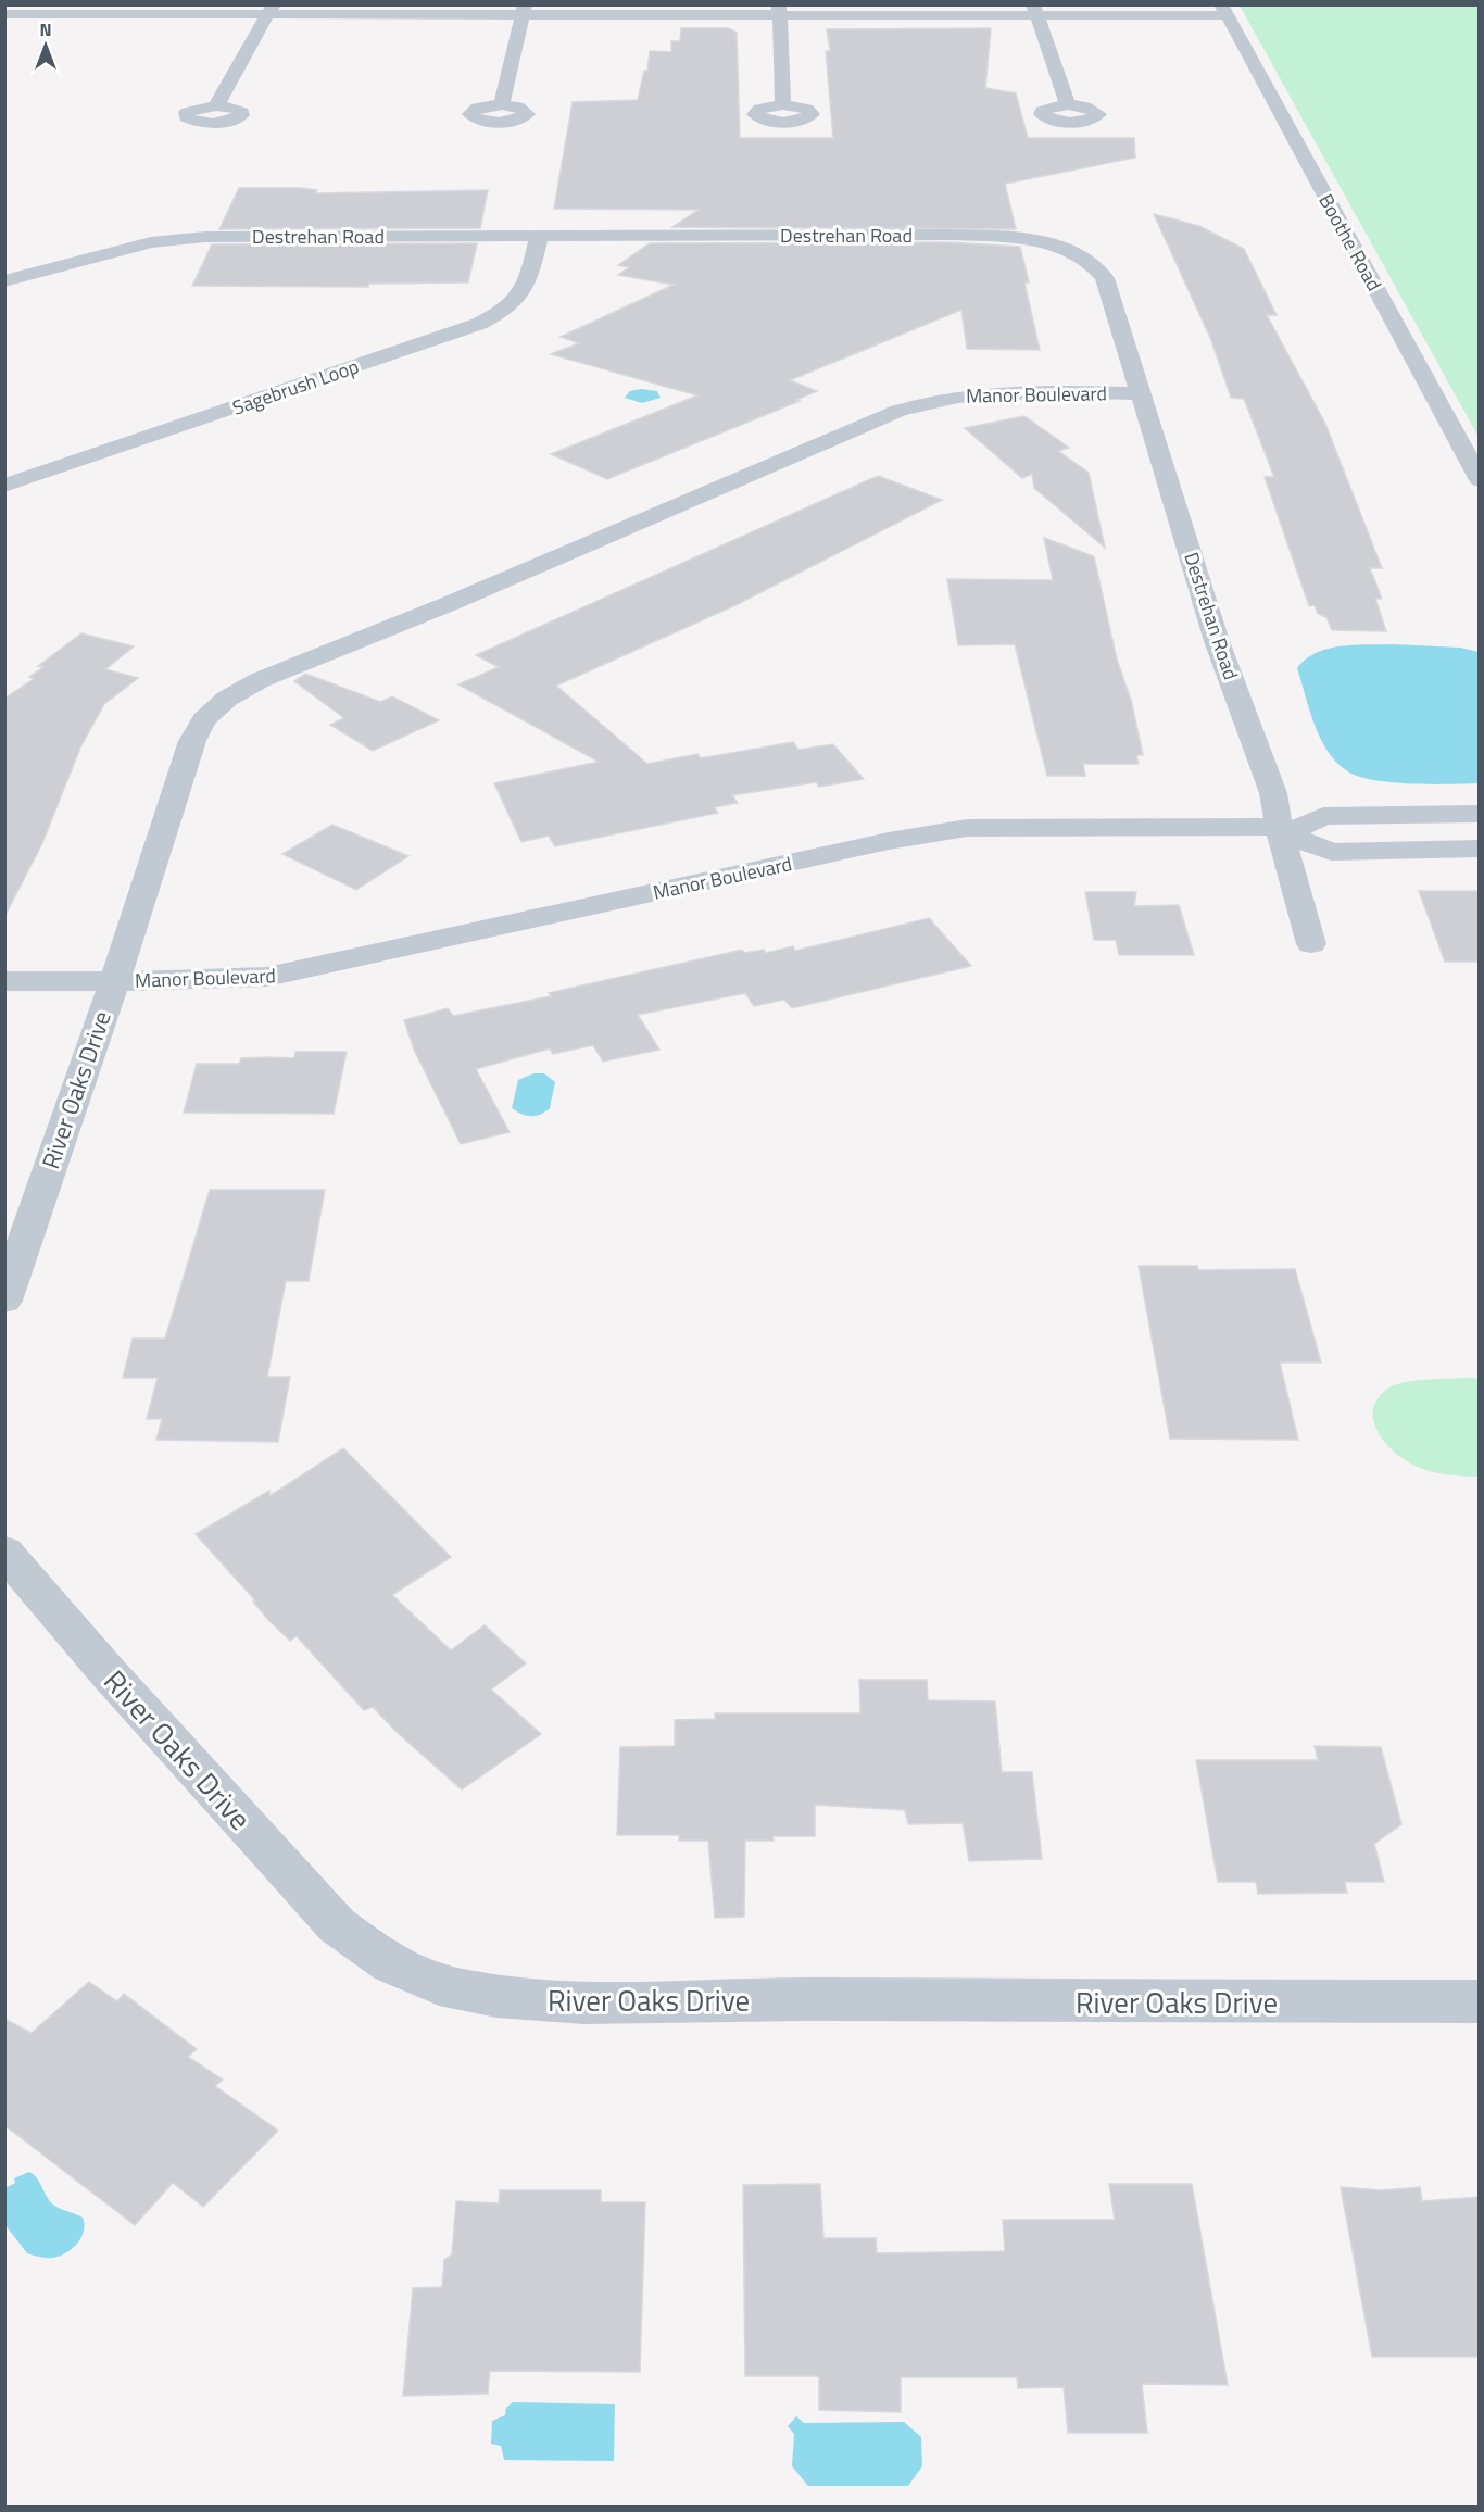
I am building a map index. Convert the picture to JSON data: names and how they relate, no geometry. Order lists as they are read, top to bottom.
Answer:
{
  "streets": {
    "street": [
      "Destrehan Road",
      "Boothe Road",
      "Sagebrush Loop",
      "Manor Boulevard",
      "River Oaks Drive"
    ]
  },
  "crossings": [
    ["Destrehan Road", "Sagebrush Loop"],
    ["Destrehan Road", "Manor Boulevard"],
    ["Manor Boulevard", "River Oaks Drive"]
  ],
  "north": "top"
}
